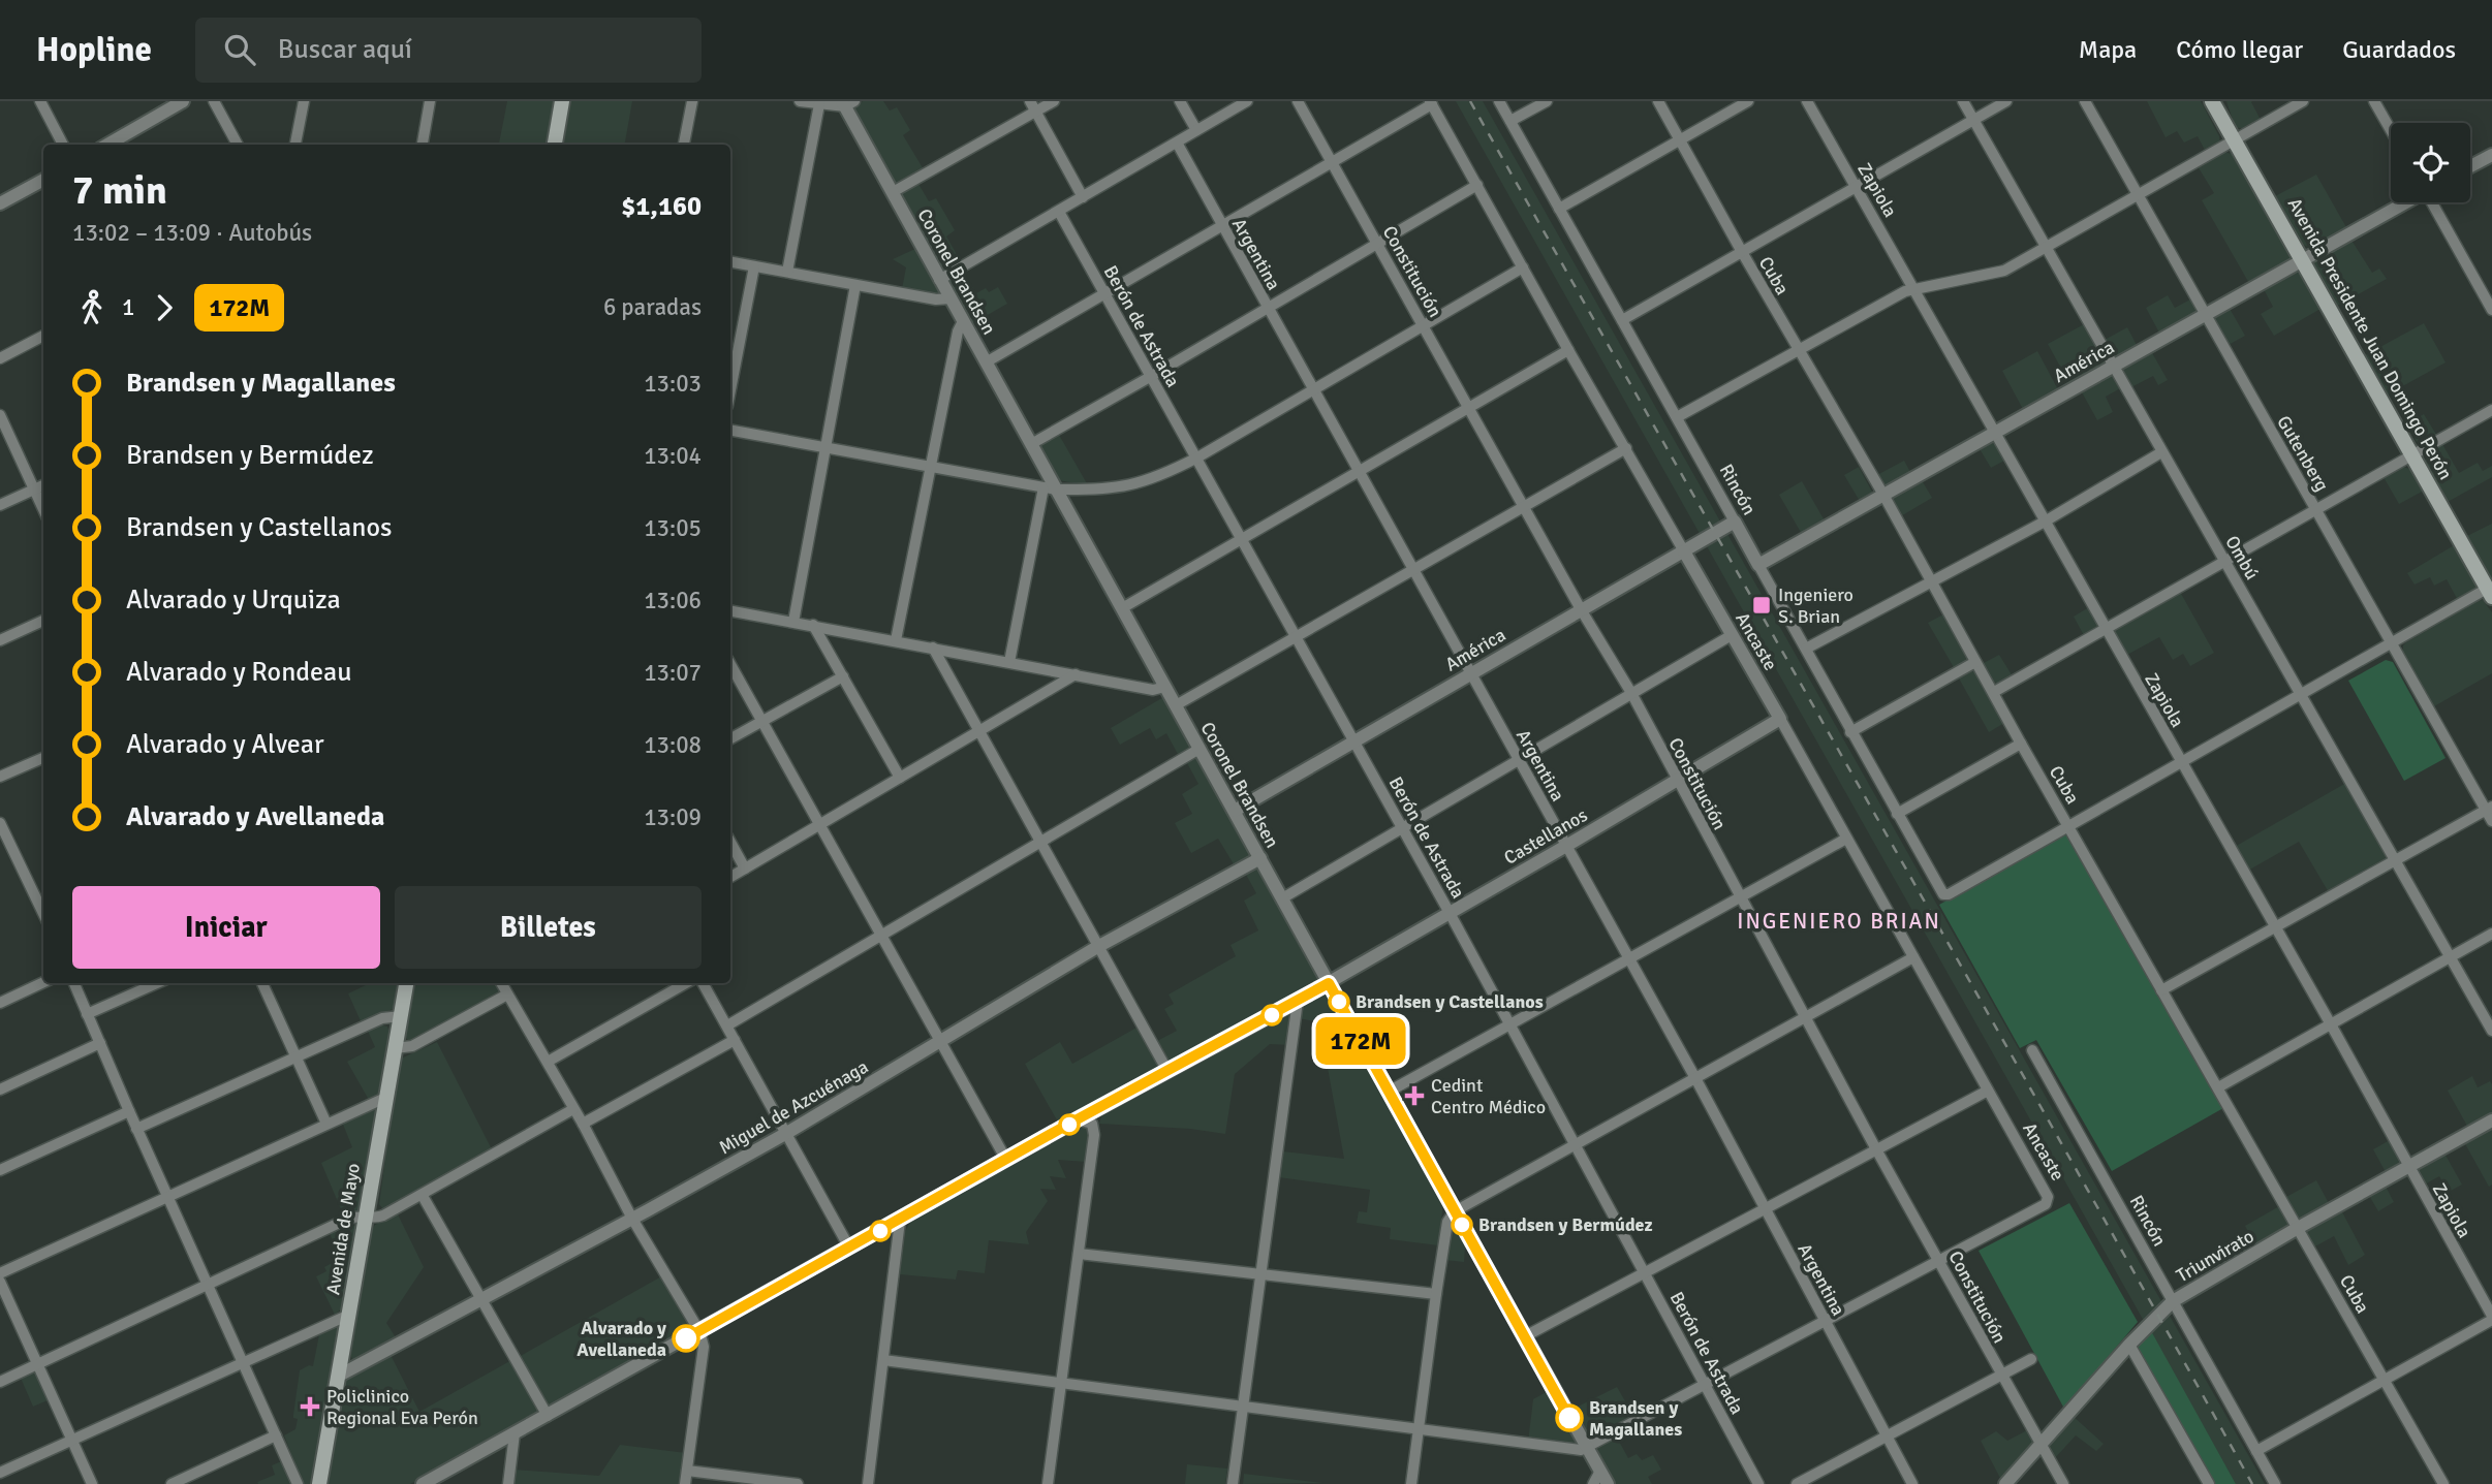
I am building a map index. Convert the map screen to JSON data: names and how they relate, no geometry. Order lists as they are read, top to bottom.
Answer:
{
  "streets": {
    "main road": ["Avenida Presidente Juan Domingo Perón", "Avenida de Mayo"],
    "street": [
      "Zapiola",
      "Argentina",
      "Coronel Brandsen",
      "Constitución",
      "Cuba",
      "Berón de Astrada",
      "América",
      "Gutenberg",
      "Rincón",
      "Ombú",
      "Ancaste",
      "Castellanos",
      "Miguel de Azcuénaga",
      "Triunvirato"
    ]
  },
  "crossings": [
    ["Zapiola", "América"],
    ["Zapiola", "Triunvirato"],
    ["Argentina", "América"],
    ["Argentina", "Castellanos"],
    ["Coronel Brandsen", "América"],
    ["Coronel Brandsen", "Castellanos"],
    ["Coronel Brandsen", "Miguel de Azcuénaga"],
    ["Constitución", "América"],
    ["Constitución", "Ancaste"],
    ["Constitución", "Castellanos"],
    ["Constitución", "Triunvirato"],
    ["Cuba", "América"],
    ["Cuba", "Rincón"],
    ["Cuba", "Triunvirato"],
    ["Berón de Astrada", "América"],
    ["Berón de Astrada", "Castellanos"],
    ["Avenida Presidente Juan Domingo Perón", "América"],
    ["América", "Gutenberg"],
    ["América", "Rincón"],
    ["América", "Ombú"],
    ["América", "Ancaste"],
    ["Rincón", "Triunvirato"],
    ["Ancaste", "Castellanos"],
    ["Miguel de Azcuénaga", "Avenida de Mayo"]
  ],
  "districts": ["INGENIERO BRIAN"],
  "places": {
    "transit": ["Ingeniero S. Brian"],
    "other": [
      "Brandsen y Castellanos",
      "Brandsen y Bermúdez",
      "Alvarado y Avellaneda",
      "Brandsen y Magallanes"
    ],
    "health": ["Cedint Centro Médico", "Policlinico Regional Eva Perón"]
  },
  "lines": ["bus line 172M"],
  "page": {
    "header": "Hopline",
    "search": "Buscar aquí",
    "nav": ["Mapa", "Cómo llegar", "Guardados"],
    "on_map": "172M",
    "heading": ["7 min", "13:02 – 13:09 · Autobús", "$1,160"],
    "legs": ["1", "172M", "6 paradas"],
    "list": [
      {
        "name": "Brandsen y Magallanes",
        "value": "13:03"
      },
      {
        "name": "Brandsen y Bermúdez",
        "value": "13:04"
      },
      {
        "name": "Brandsen y Castellanos",
        "value": "13:05"
      },
      {
        "name": "Alvarado y Urquiza",
        "value": "13:06"
      },
      {
        "name": "Alvarado y Rondeau",
        "value": "13:07"
      },
      {
        "name": "Alvarado y Alvear",
        "value": "13:08"
      },
      {
        "name": "Alvarado y Avellaneda",
        "value": "13:09"
      }
    ],
    "buttons": ["Iniciar", "Billetes"]
  }
}
